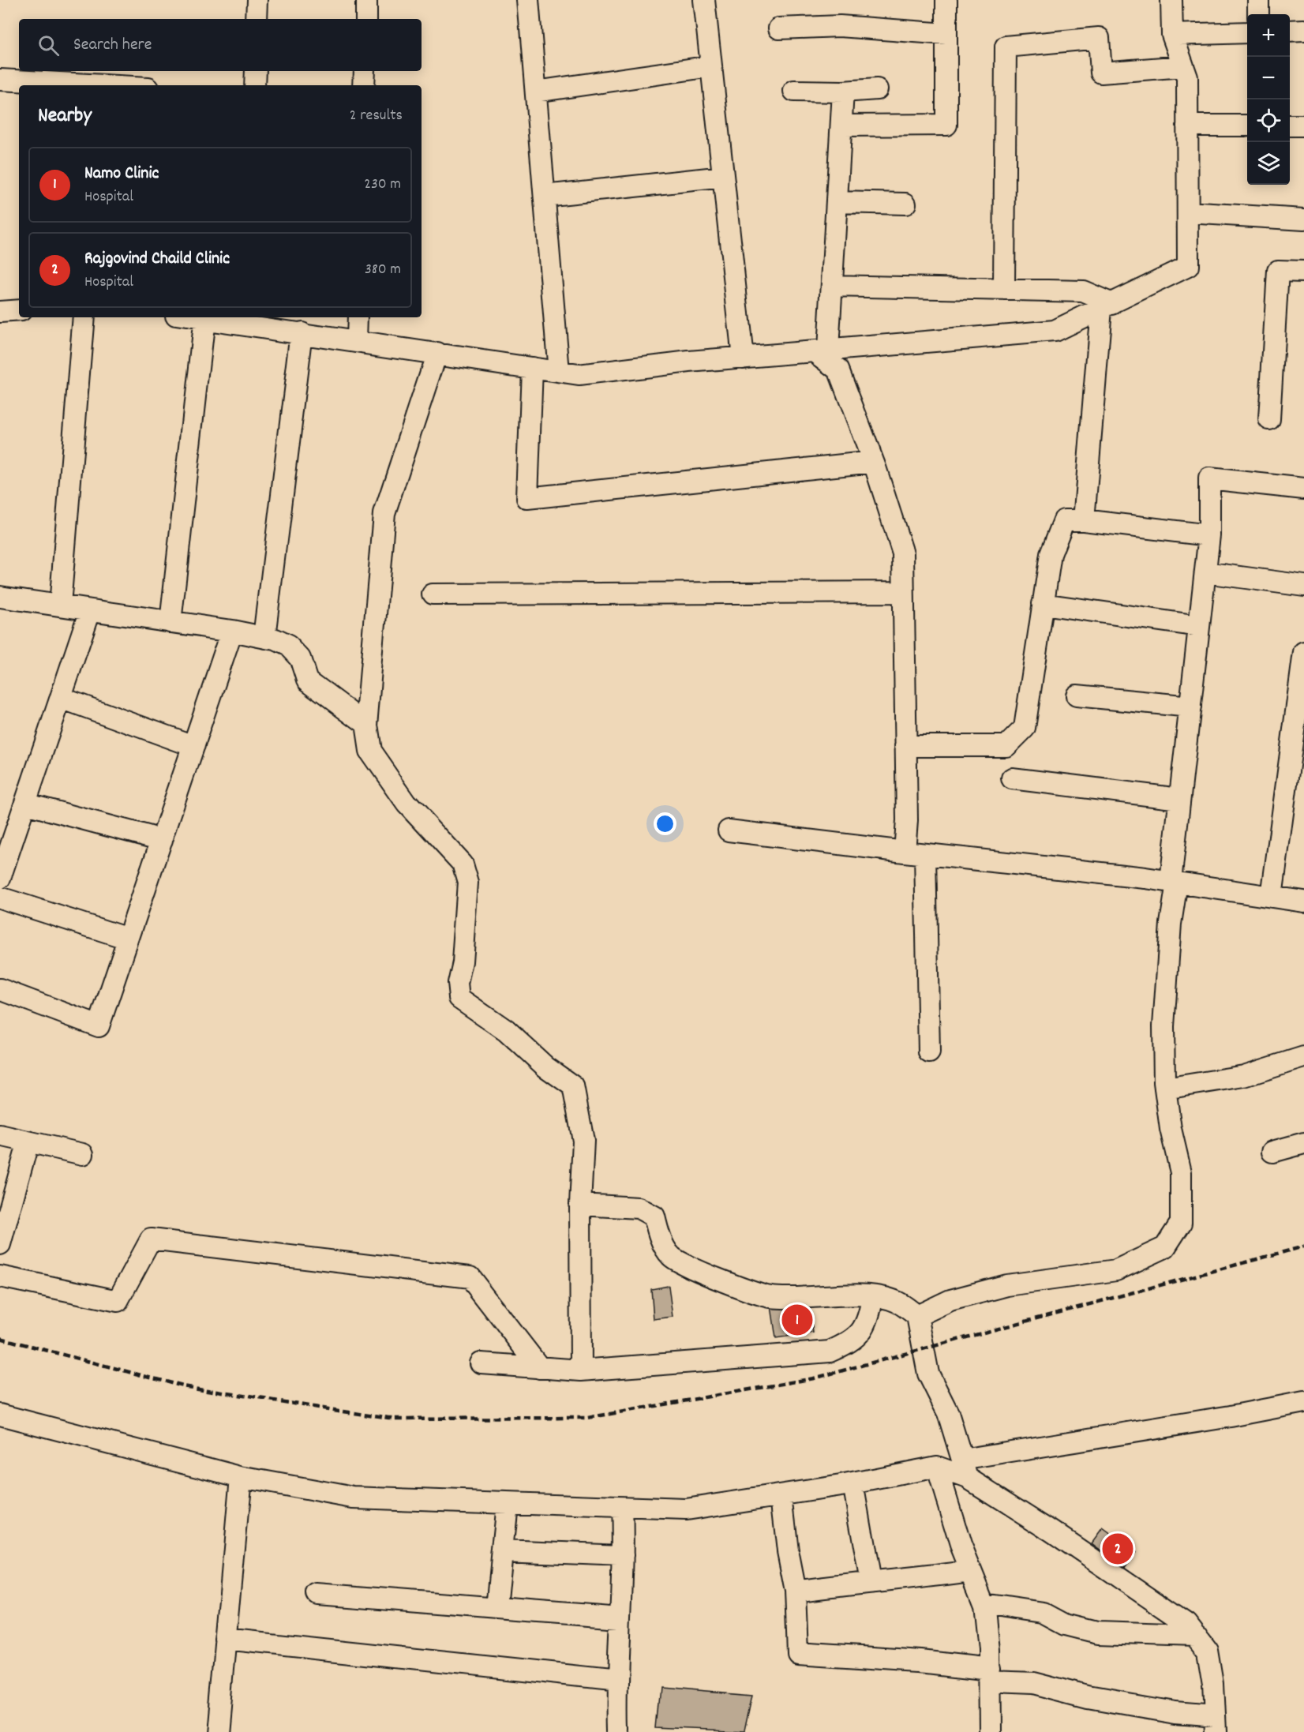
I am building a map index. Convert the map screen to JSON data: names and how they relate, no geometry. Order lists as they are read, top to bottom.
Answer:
{
  "page": {
    "map_buttons": ["+", "−"],
    "search": "Search here",
    "heading": ["Nearby", "2 results"],
    "list": [
      {
        "mark": "1",
        "name": "Namo Clinic",
        "note": "Hospital",
        "value": "230 m"
      },
      {
        "mark": "2",
        "name": "Rajgovind Chaild Clinic",
        "note": "Hospital",
        "value": "380 m"
      }
    ],
    "pins": ["1", "2"]
  }
}
